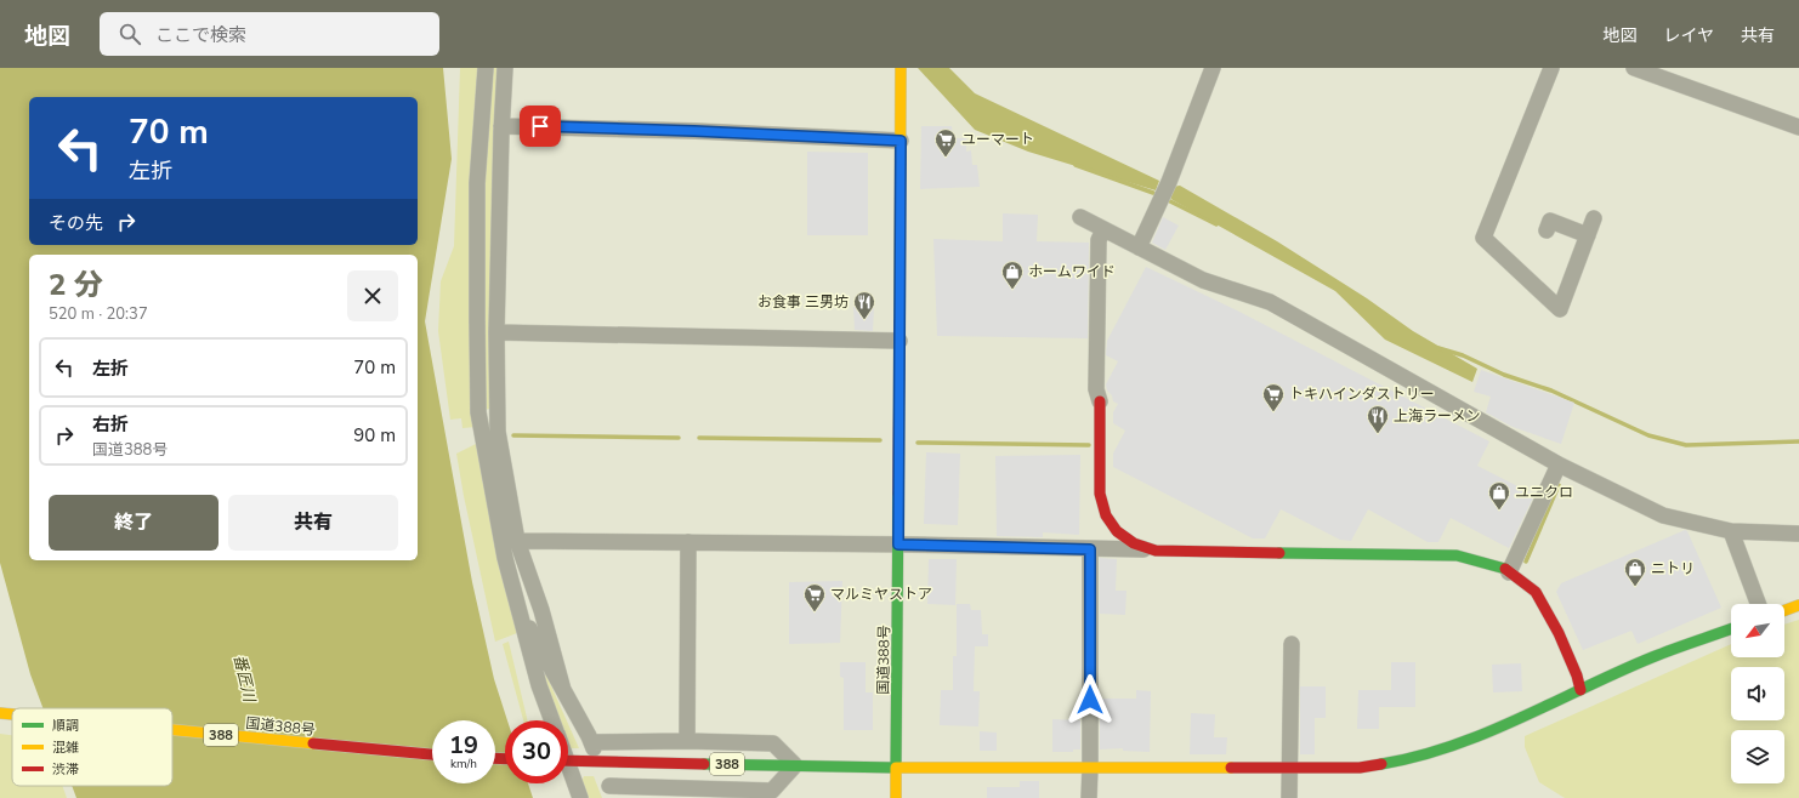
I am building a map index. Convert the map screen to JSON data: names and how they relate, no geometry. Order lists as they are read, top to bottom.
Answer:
{
  "streets": {
    "main road": ["国道388号", "388"]
  },
  "crossings": [
    ["国道388号", "388"]
  ],
  "water": ["番匠川"],
  "places": {
    "supermarket": ["ユーマート", "トキハインダストリー", "マルミヤストア"],
    "shop": ["ホームワイド", "ユニクロ", "ニトリ"],
    "restaurant": ["お食事 三男坊", "上海ラーメン"]
  },
  "legend": ["順調", "混雑", "渋滞"],
  "north": "bottom left",
  "page": {
    "header": "地図",
    "search": "ここで検索",
    "nav": ["地図", "レイヤ", "共有"],
    "turn": ["70 m", "左折"],
    "then": "その先",
    "heading": ["2 分", "520 m · 20:37"],
    "list": [
      {
        "name": "左折",
        "value": "70 m"
      },
      {
        "name": "右折",
        "note": "国道388号",
        "value": "90 m"
      }
    ],
    "buttons": ["終了", "共有"],
    "speed": "19 km/h",
    "limit": "30"
  }
}
